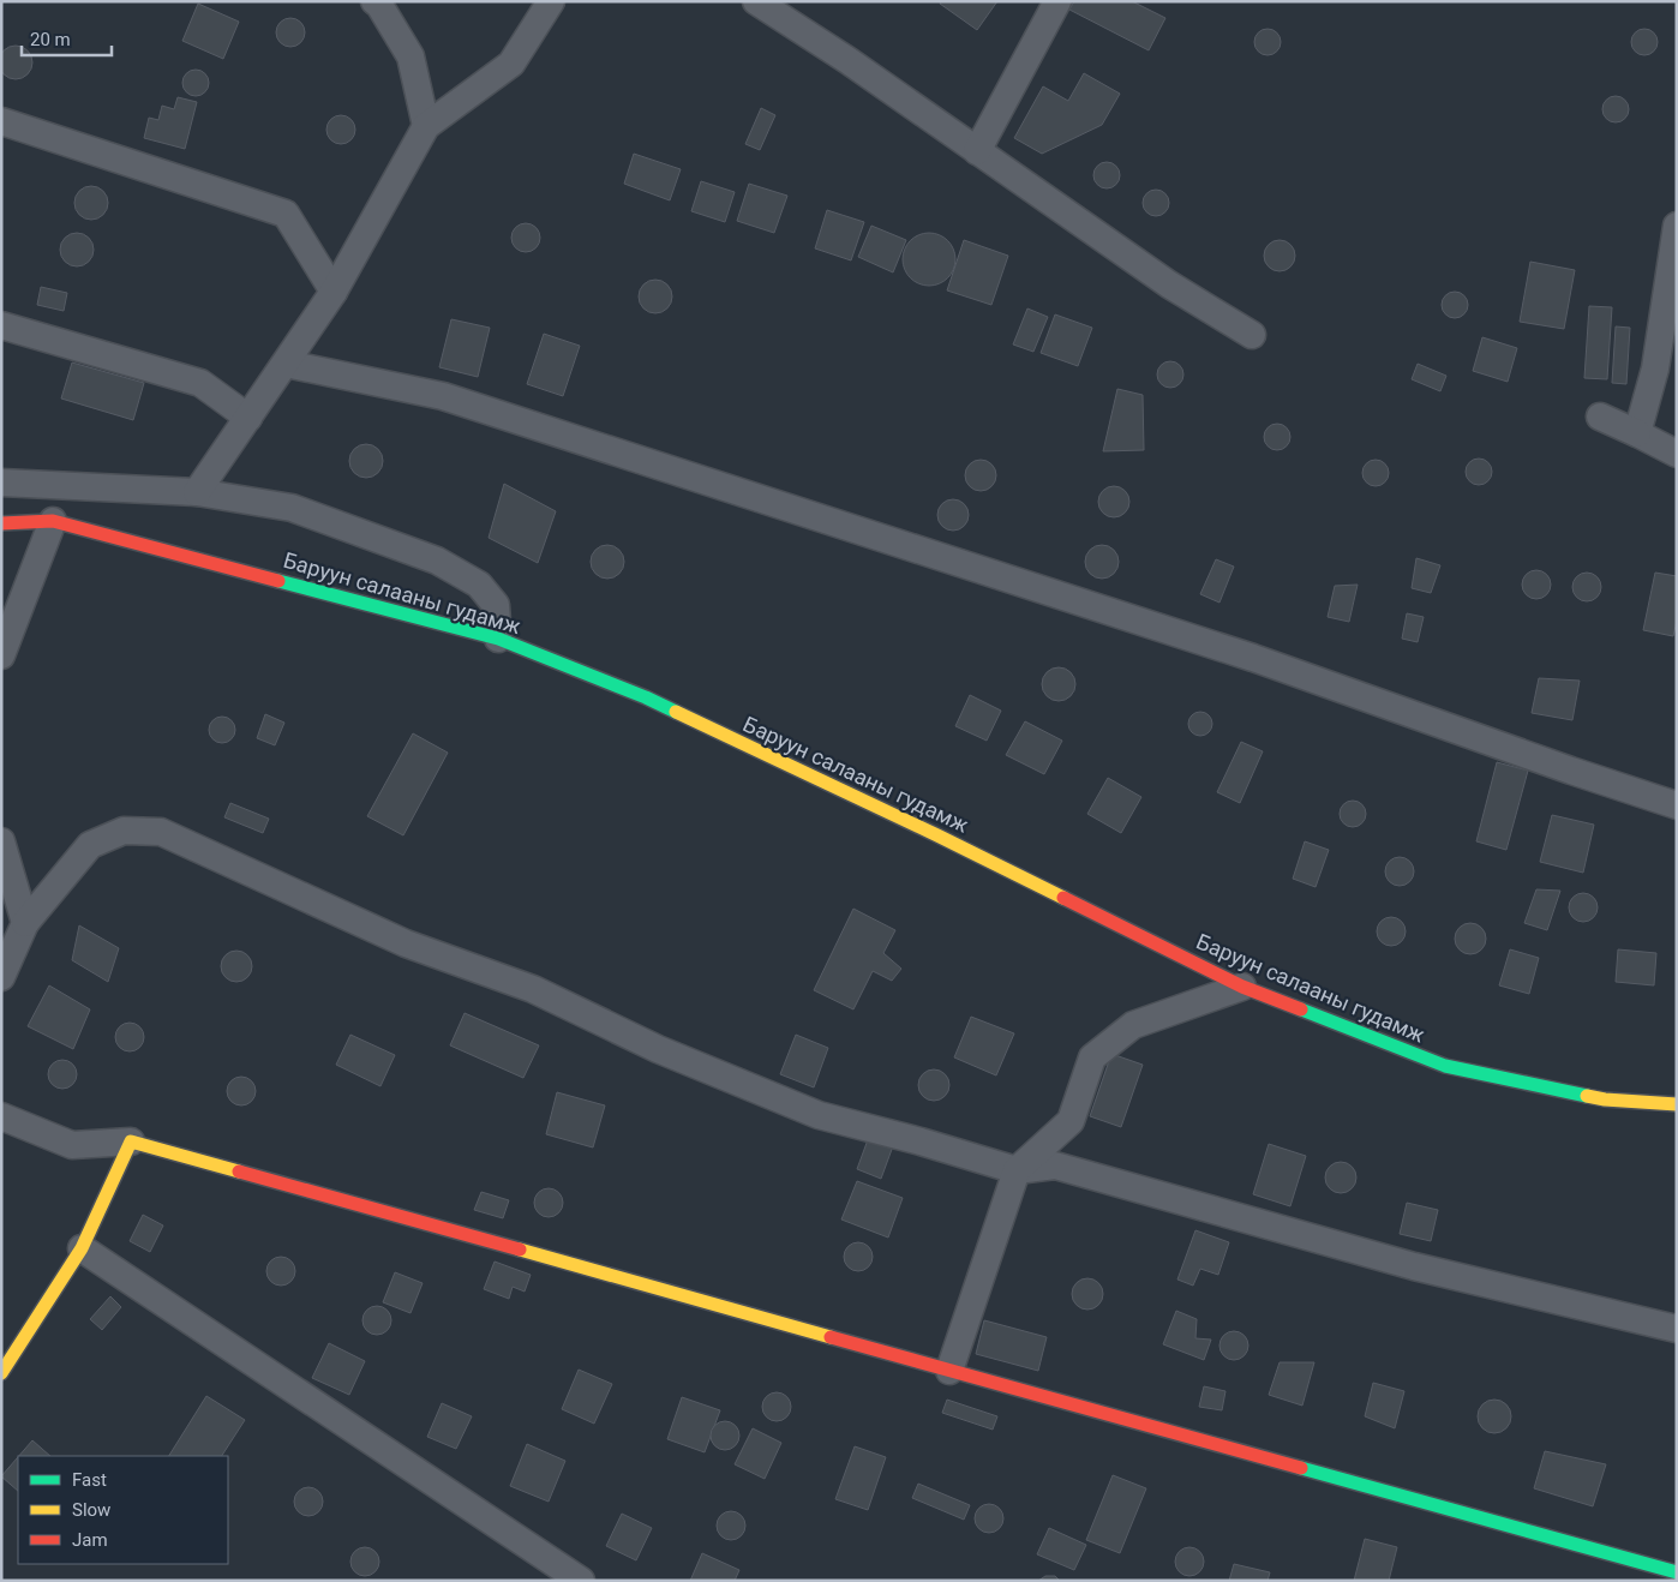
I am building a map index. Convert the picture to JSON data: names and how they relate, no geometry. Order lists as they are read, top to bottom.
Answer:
{
  "streets": {
    "street": ["Баруун салааны гудамж"]
  },
  "legend": ["Fast", "Slow", "Jam"],
  "scale_bar": "20 m"
}
